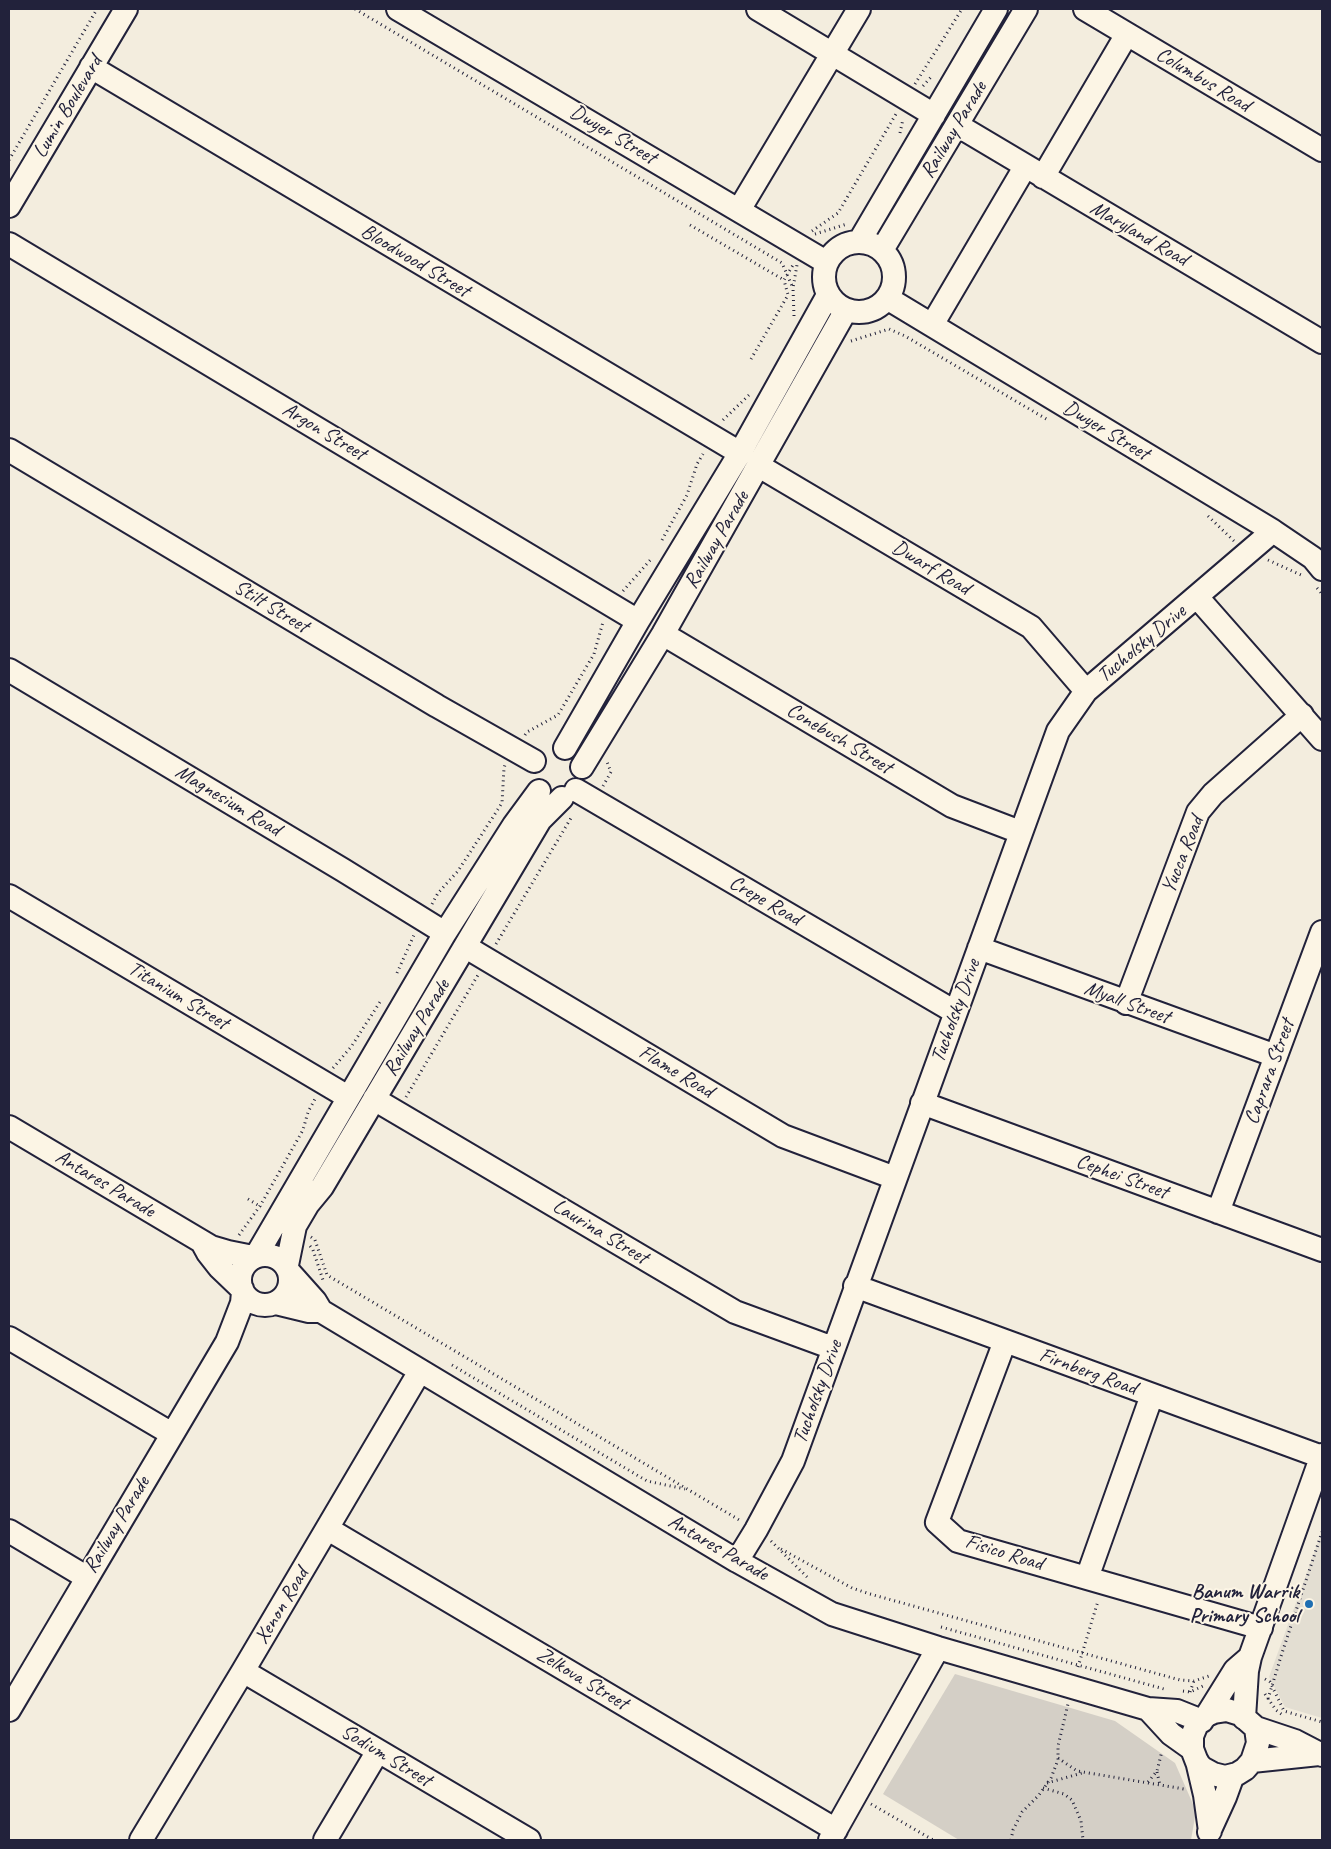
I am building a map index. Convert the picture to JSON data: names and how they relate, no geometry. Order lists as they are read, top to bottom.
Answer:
{
  "streets": {
    "street": [
      "Columbus Road",
      "Lumin Boulevard",
      "Railway Parade",
      "Dwyer Street",
      "Maryland Road",
      "Bloodwood Street",
      "Argon Street",
      "Dwarf Road",
      "Stilt Street",
      "Tucholsky Drive",
      "Conebush Street",
      "Magnesium Road",
      "Yucca Road",
      "Crepe Road",
      "Titanium Street",
      "Myall Street",
      "Flame Road",
      "Caprara Street",
      "Cephei Street",
      "Antares Parade",
      "Laurina Street",
      "Firnberg Road",
      "Fisico Road",
      "Xenon Road",
      "Zelkova Street",
      "Sodium Street"
    ]
  },
  "crossings": [
    ["Lumin Boulevard", "Bloodwood Street"],
    ["Railway Parade", "Dwyer Street"],
    ["Railway Parade", "Maryland Road"],
    ["Railway Parade", "Bloodwood Street"],
    ["Railway Parade", "Argon Street"],
    ["Railway Parade", "Dwarf Road"],
    ["Railway Parade", "Stilt Street"],
    ["Railway Parade", "Conebush Street"],
    ["Railway Parade", "Magnesium Road"],
    ["Railway Parade", "Crepe Road"],
    ["Railway Parade", "Titanium Street"],
    ["Railway Parade", "Flame Road"],
    ["Railway Parade", "Antares Parade"],
    ["Railway Parade", "Laurina Street"],
    ["Dwyer Street", "Tucholsky Drive"],
    ["Dwarf Road", "Tucholsky Drive"],
    ["Stilt Street", "Crepe Road"],
    ["Tucholsky Drive", "Conebush Street"],
    ["Tucholsky Drive", "Crepe Road"],
    ["Tucholsky Drive", "Myall Street"],
    ["Tucholsky Drive", "Flame Road"],
    ["Tucholsky Drive", "Cephei Street"],
    ["Tucholsky Drive", "Antares Parade"],
    ["Tucholsky Drive", "Laurina Street"],
    ["Tucholsky Drive", "Firnberg Road"],
    ["Yucca Road", "Myall Street"],
    ["Myall Street", "Caprara Street"],
    ["Caprara Street", "Cephei Street"],
    ["Antares Parade", "Xenon Road"],
    ["Firnberg Road", "Fisico Road"],
    ["Xenon Road", "Zelkova Street"],
    ["Xenon Road", "Sodium Street"]
  ],
  "places": ["Banum Warrik Primary School"]
}
